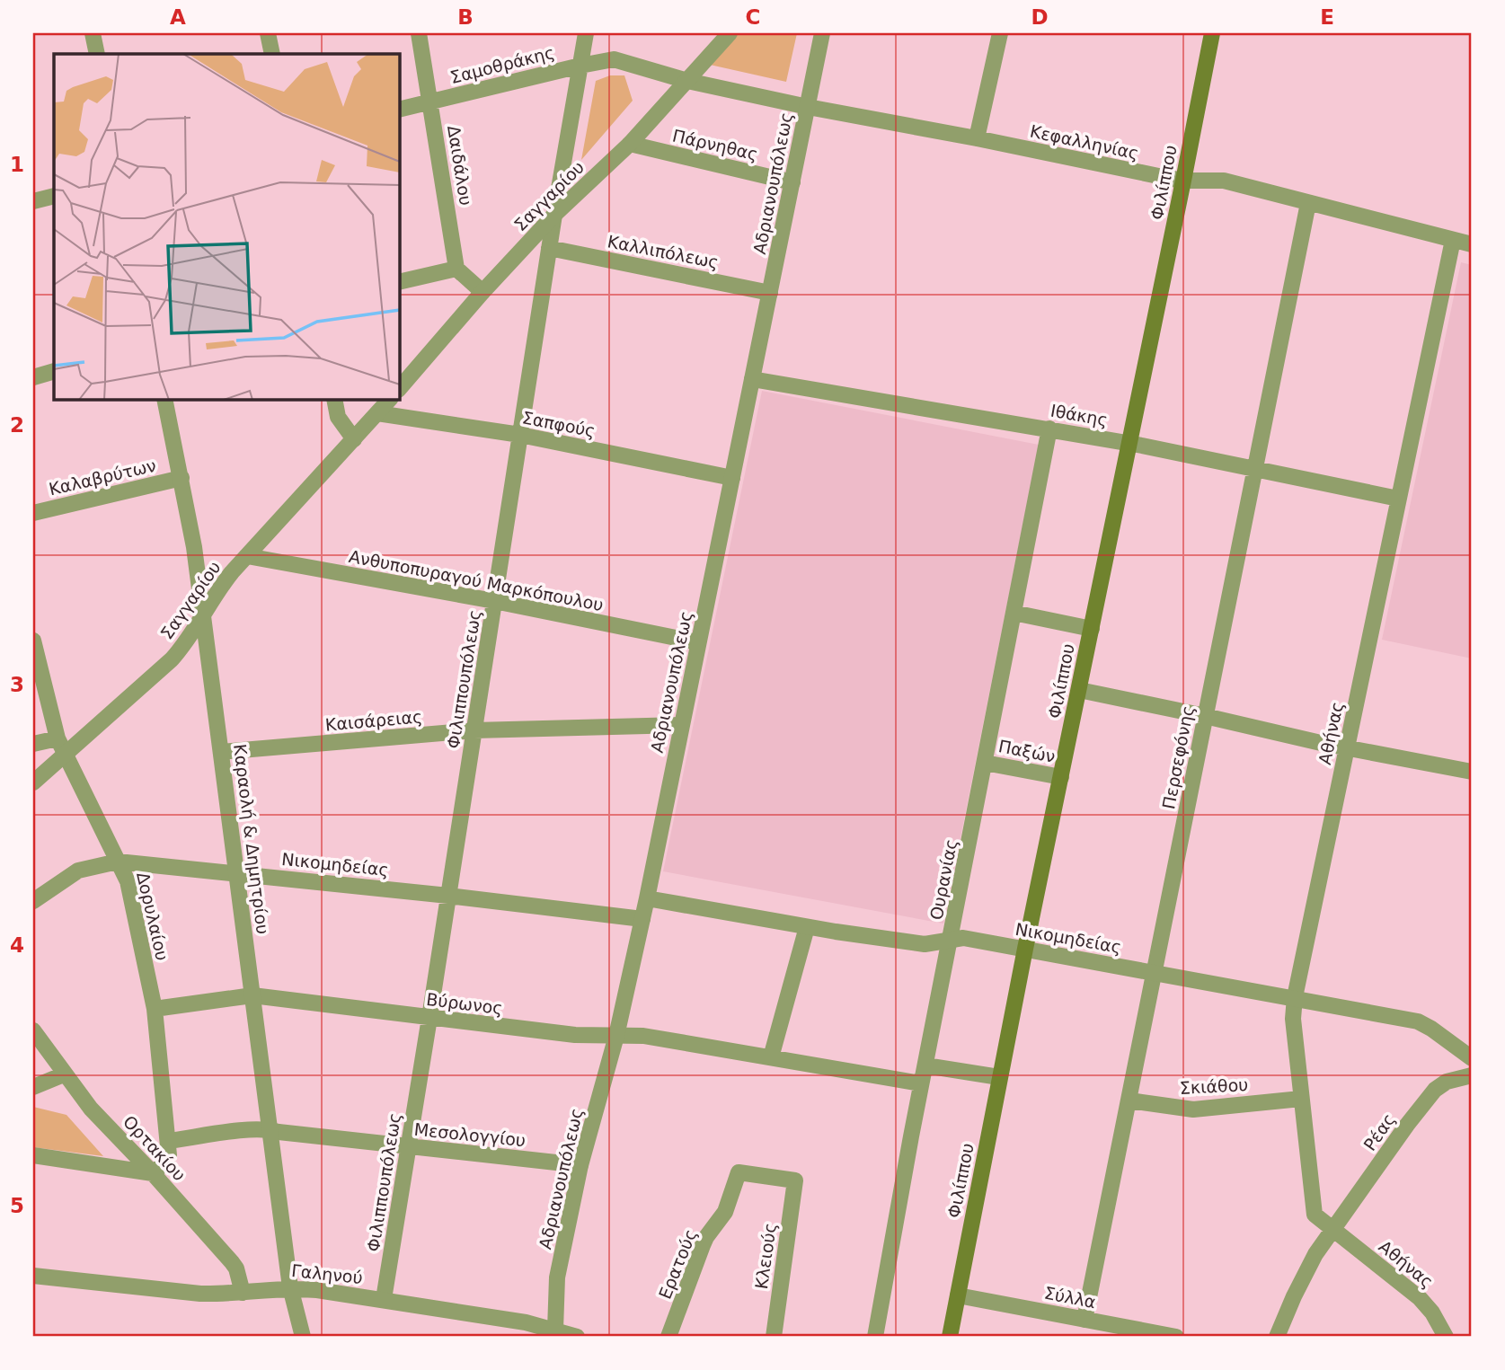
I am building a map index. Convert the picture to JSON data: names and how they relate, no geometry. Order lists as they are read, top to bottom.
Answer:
{
  "streets": {
    "main road": ["Φιλίππου"],
    "street": [
      "Σαμοθράκης",
      "Κεφαλληνίας",
      "Πάρνηθας",
      "Δαιδάλου",
      "Αδριανουπόλεως",
      "Σαγγαρίου",
      "Καλλιπόλεως",
      "Ιθάκης",
      "Σαπφούς",
      "Καλαβρύτων",
      "Ανθυποπυραγού Μαρκόπουλου",
      "Φιλιππουπόλεως",
      "Καισάρειας",
      "Αθήνας",
      "Παξών",
      "Περσεφόνης",
      "Καραολή & Δημητρίου",
      "Νικομηδείας",
      "Ουρανίας",
      "Δορυλαίου",
      "Βύρωνος",
      "Σκιάθου",
      "Ρέας",
      "Μεσολογγίου",
      "Ορτακίου",
      "Κλειούς",
      "Ερατούς",
      "Γαληνού",
      "Σύλλα"
    ]
  },
  "crossings": [
    ["Σαμοθράκης", "Κεφαλληνίας"],
    ["Σαμοθράκης", "Δαιδάλου"],
    ["Σαμοθράκης", "Σαγγαρίου"],
    ["Σαμοθράκης", "Φιλιππουπόλεως"],
    ["Κεφαλληνίας", "Φιλίππου"],
    ["Κεφαλληνίας", "Αδριανουπόλεως"],
    ["Κεφαλληνίας", "Σαγγαρίου"],
    ["Κεφαλληνίας", "Αθήνας"],
    ["Κεφαλληνίας", "Περσεφόνης"],
    ["Πάρνηθας", "Αδριανουπόλεως"],
    ["Πάρνηθας", "Σαγγαρίου"],
    ["Φιλίππου", "Ιθάκης"],
    ["Φιλίππου", "Παξών"],
    ["Φιλίππου", "Νικομηδείας"],
    ["Φιλίππου", "Σύλλα"],
    ["Αδριανουπόλεως", "Καλλιπόλεως"],
    ["Αδριανουπόλεως", "Ιθάκης"],
    ["Αδριανουπόλεως", "Σαπφούς"],
    ["Αδριανουπόλεως", "Ανθυποπυραγού Μαρκόπουλου"],
    ["Αδριανουπόλεως", "Καισάρειας"],
    ["Αδριανουπόλεως", "Νικομηδείας"],
    ["Αδριανουπόλεως", "Βύρωνος"],
    ["Αδριανουπόλεως", "Μεσολογγίου"],
    ["Αδριανουπόλεως", "Γαληνού"],
    ["Σαγγαρίου", "Σαπφούς"],
    ["Σαγγαρίου", "Ανθυποπυραγού Μαρκόπουλου"],
    ["Σαγγαρίου", "Φιλιππουπόλεως"],
    ["Σαγγαρίου", "Καραολή & Δημητρίου"],
    ["Σαγγαρίου", "Δορυλαίου"],
    ["Καλλιπόλεως", "Φιλιππουπόλεως"],
    ["Ιθάκης", "Αθήνας"],
    ["Ιθάκης", "Περσεφόνης"],
    ["Ιθάκης", "Ουρανίας"],
    ["Σαπφούς", "Φιλιππουπόλεως"],
    ["Καλαβρύτων", "Καραολή & Δημητρίου"],
    ["Ανθυποπυραγού Μαρκόπουλου", "Φιλιππουπόλεως"],
    ["Φιλιππουπόλεως", "Καισάρειας"],
    ["Φιλιππουπόλεως", "Νικομηδείας"],
    ["Φιλιππουπόλεως", "Βύρωνος"],
    ["Φιλιππουπόλεως", "Μεσολογγίου"],
    ["Φιλιππουπόλεως", "Γαληνού"],
    ["Καισάρειας", "Καραολή & Δημητρίου"],
    ["Αθήνας", "Νικομηδείας"],
    ["Αθήνας", "Σκιάθου"],
    ["Αθήνας", "Ρέας"],
    ["Παξών", "Ουρανίας"],
    ["Περσεφόνης", "Νικομηδείας"],
    ["Περσεφόνης", "Σκιάθου"],
    ["Περσεφόνης", "Σύλλα"],
    ["Καραολή & Δημητρίου", "Νικομηδείας"],
    ["Καραολή & Δημητρίου", "Βύρωνος"],
    ["Καραολή & Δημητρίου", "Μεσολογγίου"],
    ["Καραολή & Δημητρίου", "Γαληνού"],
    ["Νικομηδείας", "Ουρανίας"],
    ["Νικομηδείας", "Δορυλαίου"],
    ["Ουρανίας", "Βύρωνος"],
    ["Δορυλαίου", "Βύρωνος"],
    ["Δορυλαίου", "Μεσολογγίου"],
    ["Δορυλαίου", "Ορτακίου"],
    ["Ορτακίου", "Γαληνού"],
    ["Κλειούς", "Ερατούς"]
  ],
  "grid": {
    "columns": [
      "A",
      "B",
      "C",
      "D",
      "E"
    ],
    "rows": [
      "1",
      "2",
      "3",
      "4",
      "5"
    ]
  }
}
